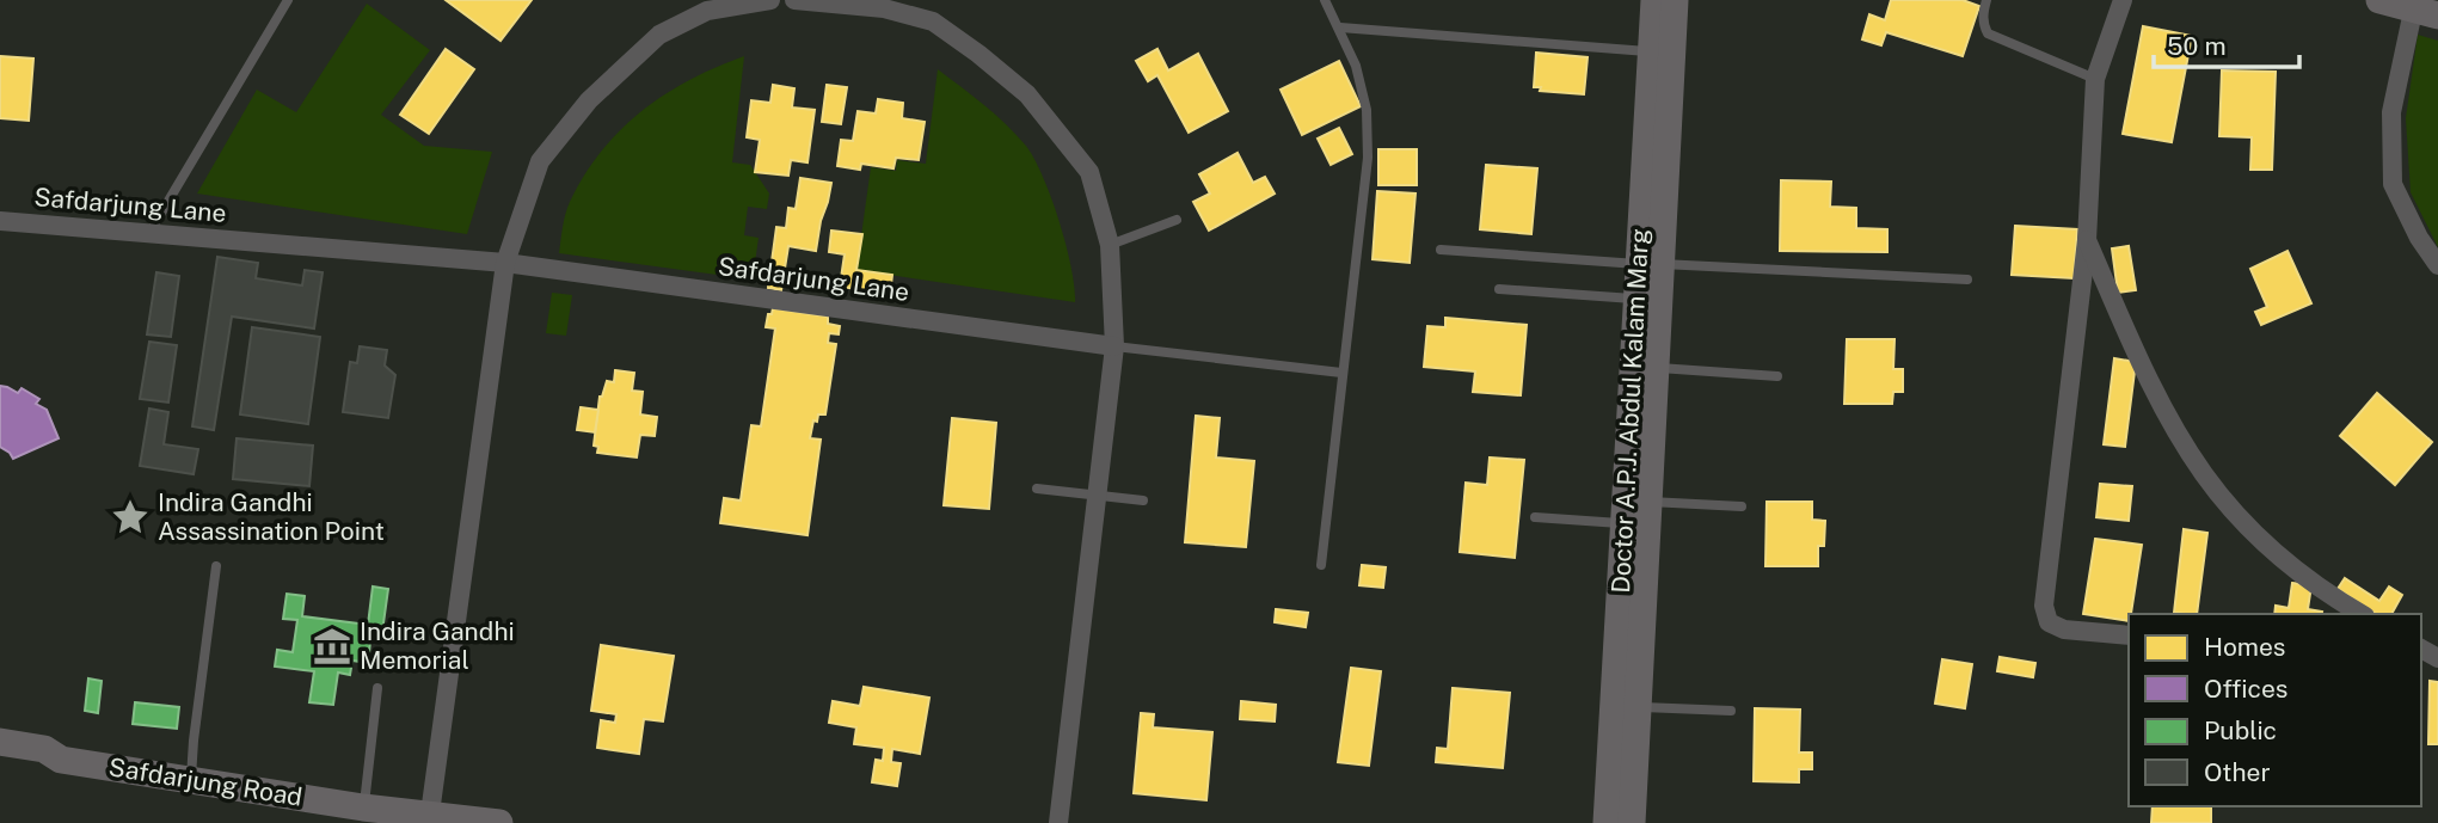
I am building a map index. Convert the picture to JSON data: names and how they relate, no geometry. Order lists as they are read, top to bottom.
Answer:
{
  "streets": {
    "main road": ["Doctor A.P.J. Abdul Kalam Marg", "Safdarjung Road"],
    "street": ["Safdarjung Lane"]
  },
  "places": {
    "place": ["Indira Gandhi Assassination Point"],
    "museum": ["Indira Gandhi Memorial"]
  },
  "legend": [
    "Homes",
    "Offices",
    "Public",
    "Other"
  ],
  "scale_bar": "50 m"
}
